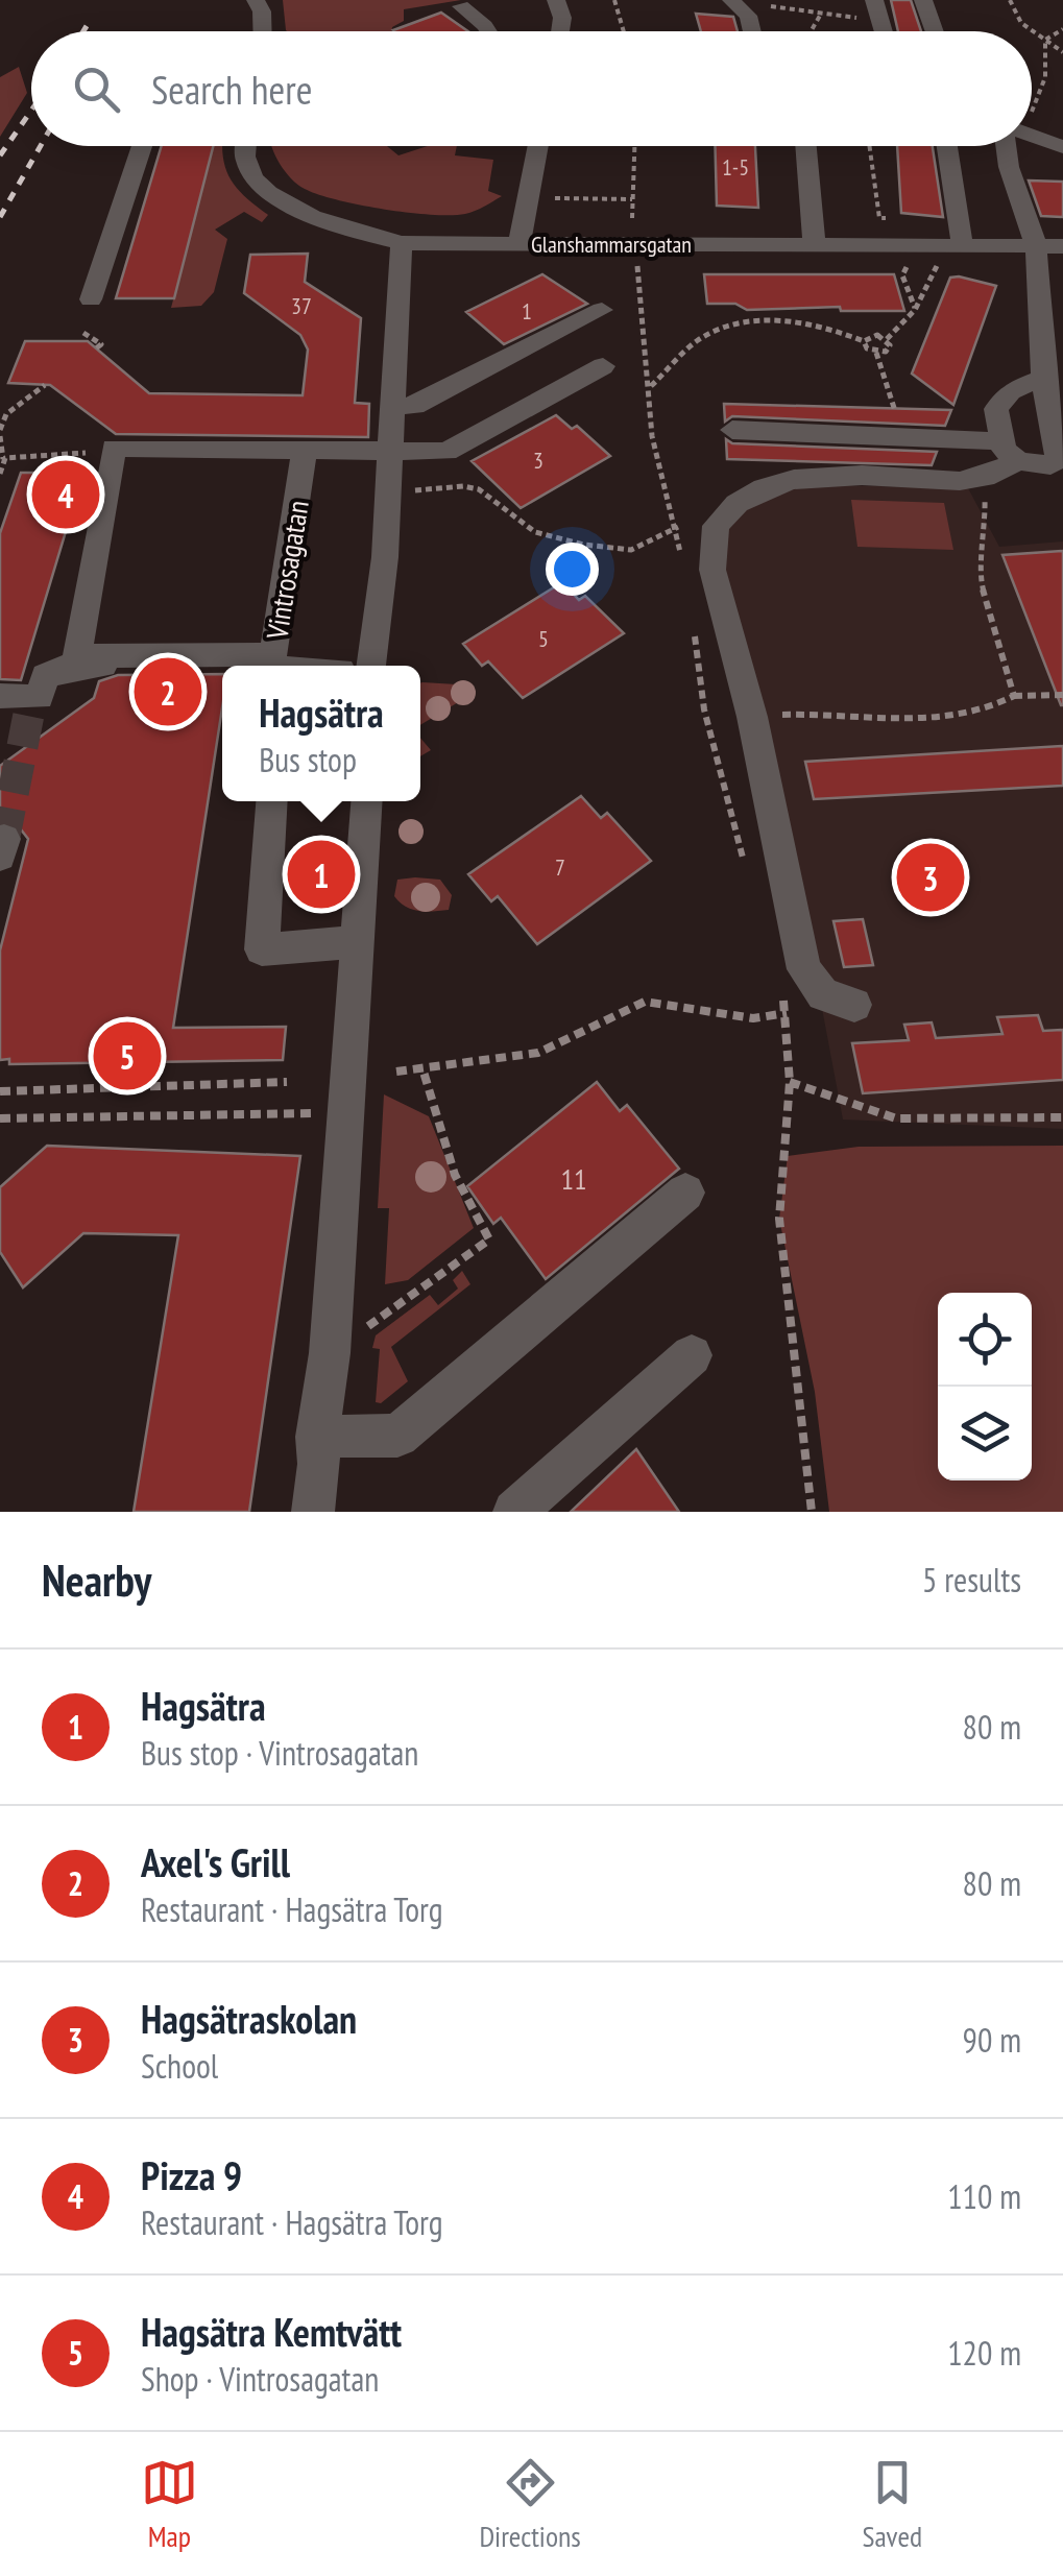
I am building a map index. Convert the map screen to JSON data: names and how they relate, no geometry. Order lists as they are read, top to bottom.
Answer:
{
  "streets": {
    "street": ["Glanshammarsgatan", "Vintrosagatan"]
  },
  "house_numbers": [
    "1-5",
    "37",
    "1",
    "3",
    "5",
    "7",
    "11"
  ],
  "page": {
    "search": "Search here",
    "pins": [
      "4",
      "2",
      "1",
      "3",
      "5"
    ],
    "popup": ["Hagsätra", "Bus stop"],
    "heading": ["Nearby", "5 results"],
    "list": [
      {
        "mark": "1",
        "name": "Hagsätra",
        "note": "Bus stop · Vintrosagatan",
        "value": "80 m"
      },
      {
        "mark": "2",
        "name": "Axel's Grill",
        "note": "Restaurant · Hagsätra Torg",
        "value": "80 m"
      },
      {
        "mark": "3",
        "name": "Hagsätraskolan",
        "note": "School",
        "value": "90 m"
      },
      {
        "mark": "4",
        "name": "Pizza 9",
        "note": "Restaurant · Hagsätra Torg",
        "value": "110 m"
      },
      {
        "mark": "5",
        "name": "Hagsätra Kemtvätt",
        "note": "Shop · Vintrosagatan",
        "value": "120 m"
      }
    ],
    "nav": ["Map", "Directions", "Saved"]
  }
}
